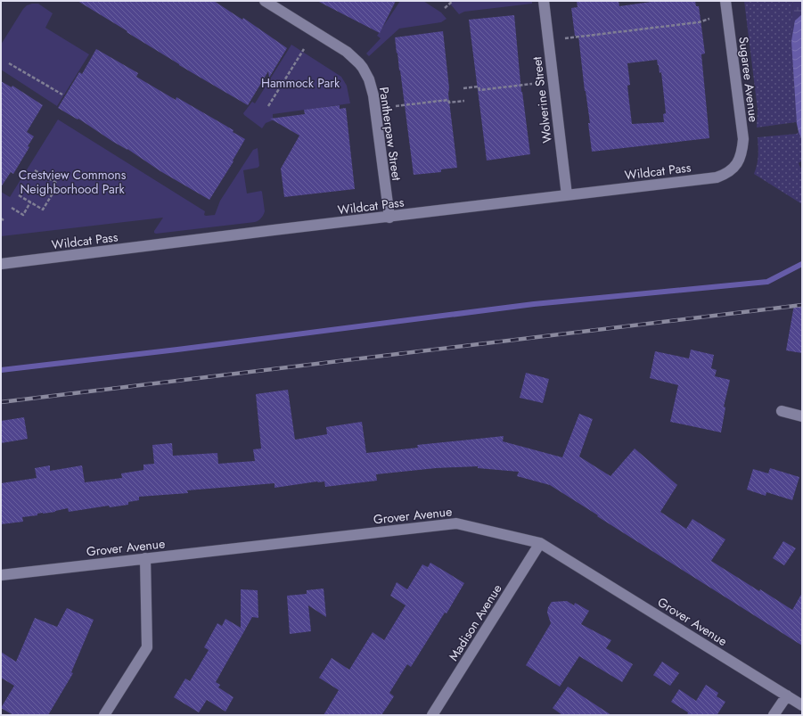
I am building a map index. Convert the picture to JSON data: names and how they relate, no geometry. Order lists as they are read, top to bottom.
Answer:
{
  "streets": {
    "street": [
      "Sugaree Avenue",
      "Wolverine Street",
      "Pantherpaw Street",
      "Wildcat Pass",
      "Grover Avenue",
      "Madison Avenue"
    ]
  },
  "crossings": [
    ["Sugaree Avenue", "Wildcat Pass"],
    ["Wolverine Street", "Wildcat Pass"],
    ["Pantherpaw Street", "Wildcat Pass"],
    ["Grover Avenue", "Madison Avenue"]
  ],
  "parks": ["Hammock Park", "Crestview Commons Neighborhood Park"]
}
